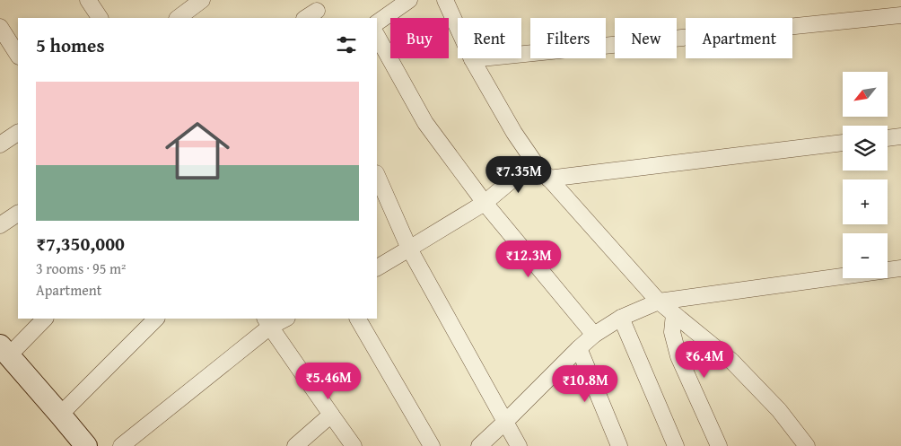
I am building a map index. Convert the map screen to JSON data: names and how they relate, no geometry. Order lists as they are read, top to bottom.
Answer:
{
  "north": "bottom left",
  "page": {
    "chip": [
      "Buy",
      "Rent",
      "Filters",
      "New",
      "Apartment"
    ],
    "heading": "5 homes",
    "map_buttons": ["+", "−"],
    "list": [
      {
        "name": "₹7,350,000",
        "note": "3 rooms · 95 m² · Apartment"
      }
    ],
    "price": [
      "₹7.35M",
      "₹12.3M",
      "₹6.4M",
      "₹5.46M",
      "₹10.8M"
    ]
  }
}
